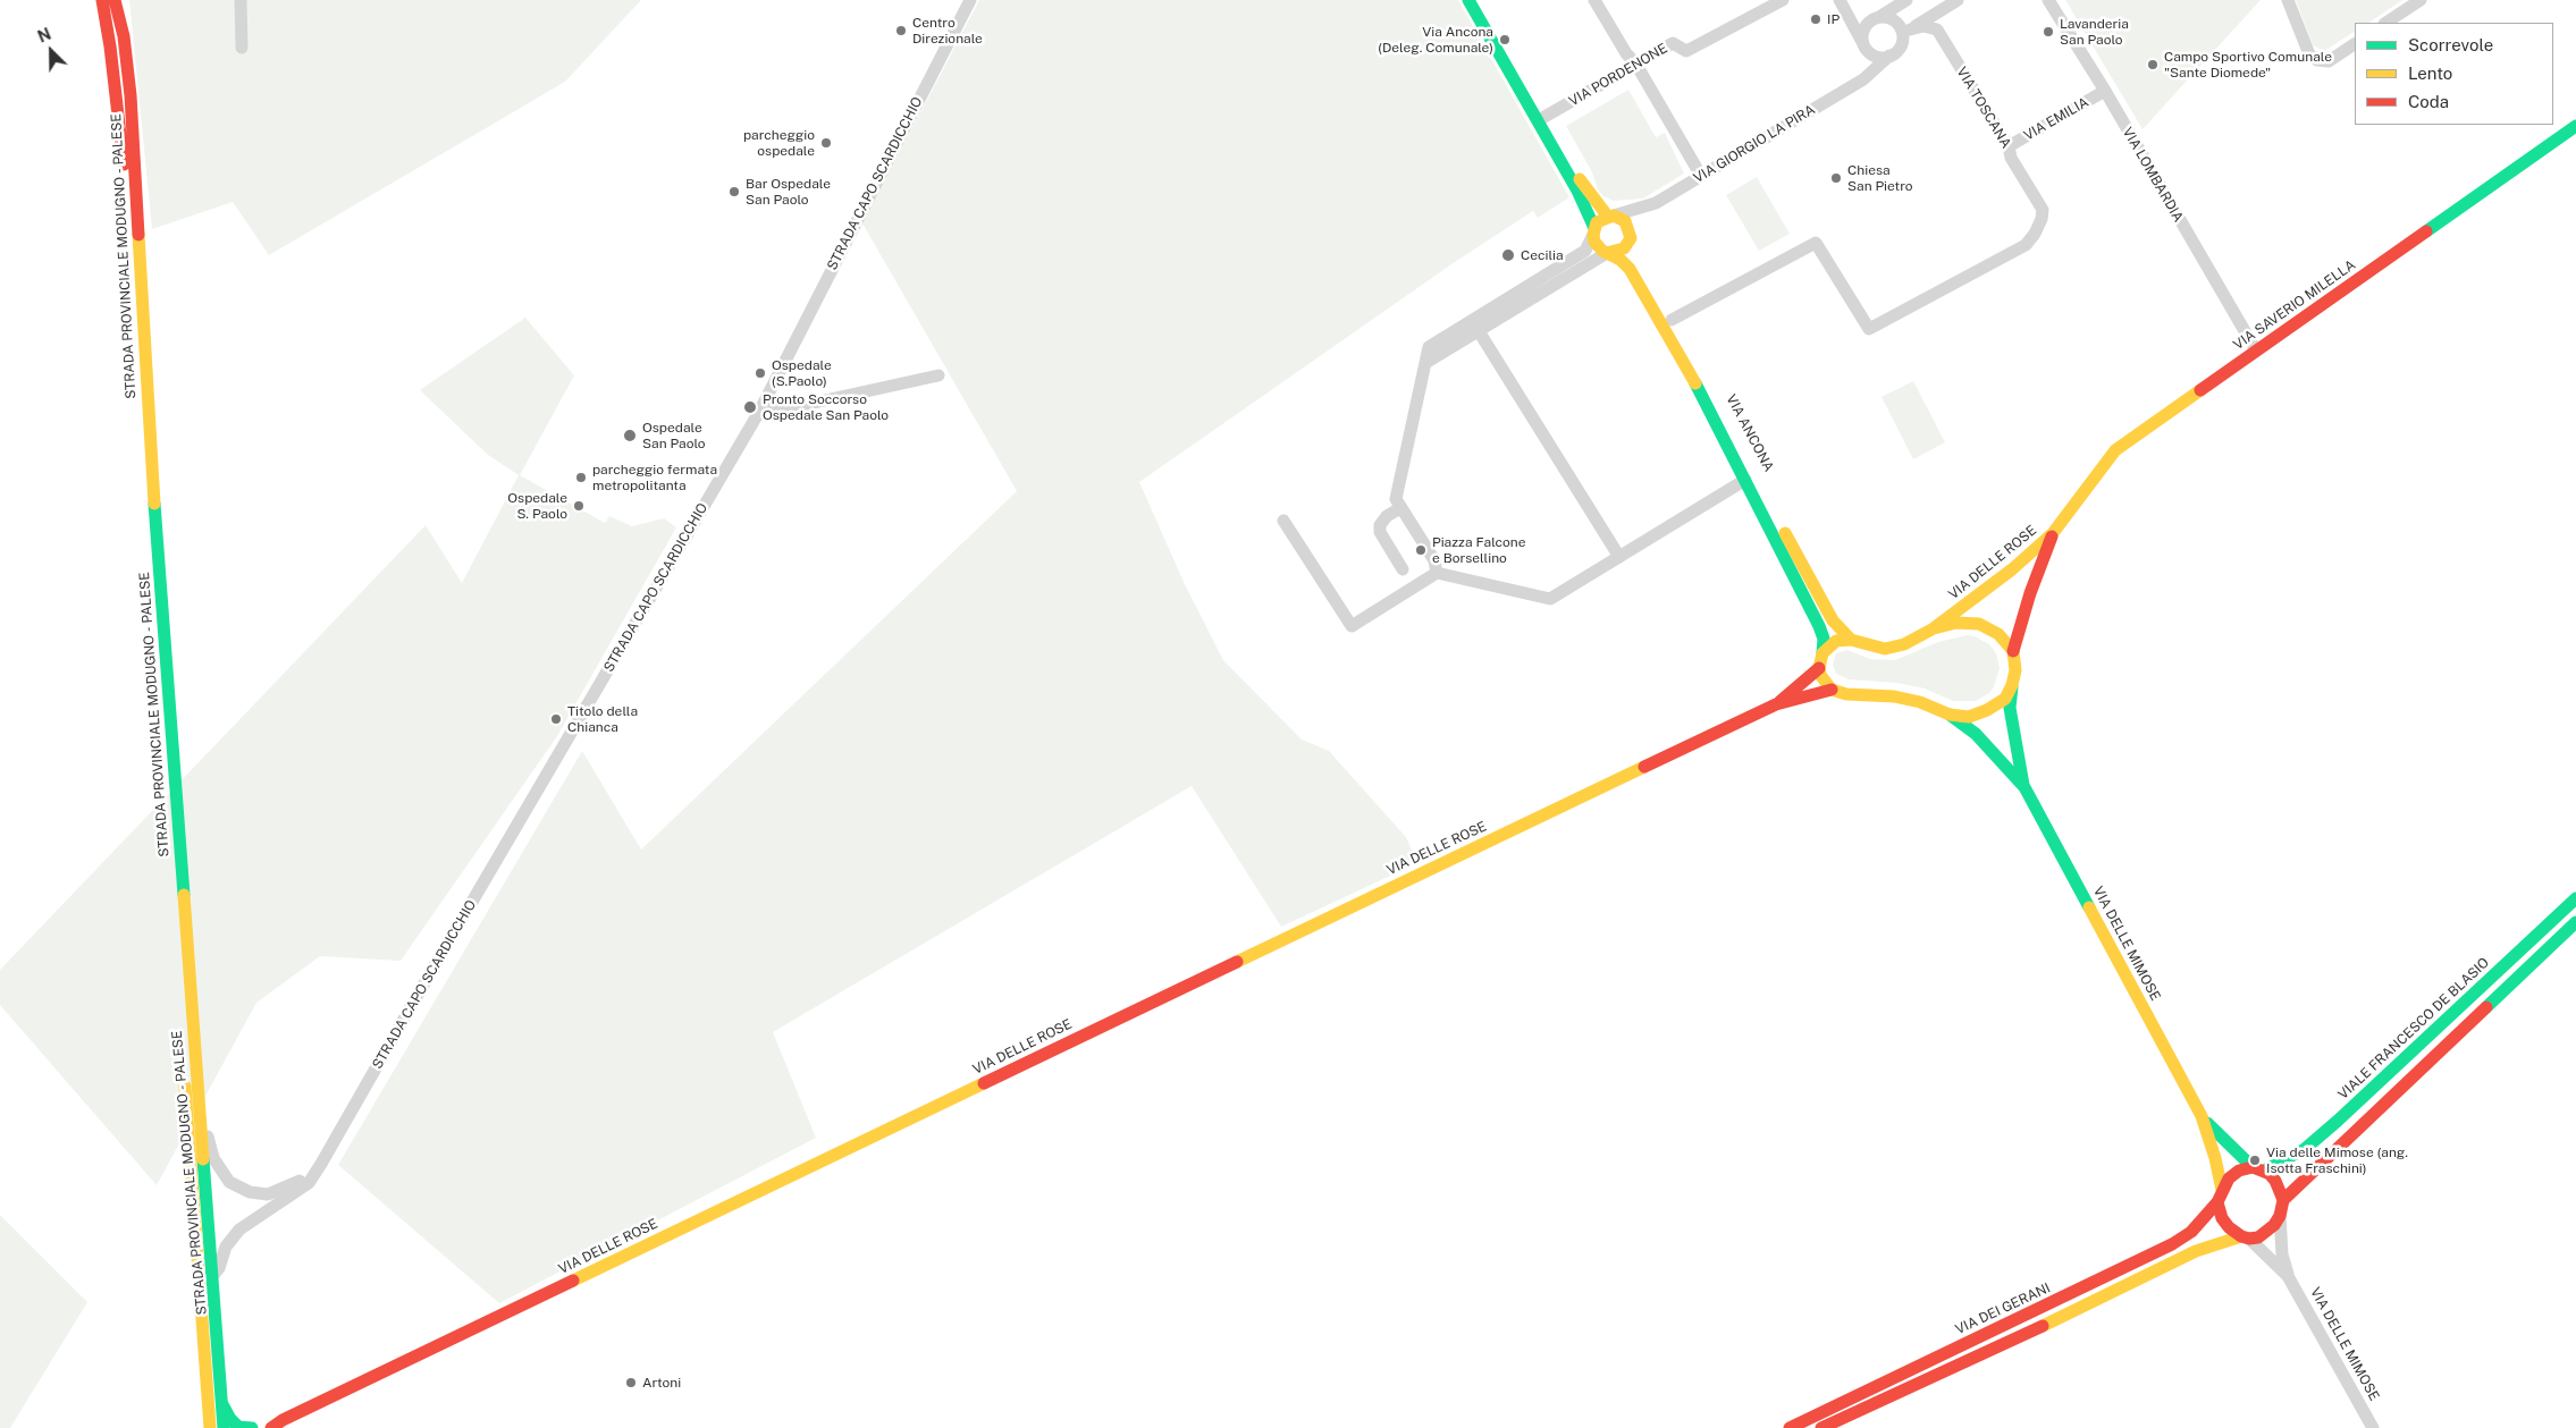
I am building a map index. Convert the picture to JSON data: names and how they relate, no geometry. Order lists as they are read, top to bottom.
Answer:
{
  "streets": {
    "street": [
      "VIA PORDENONE",
      "VIA TOSCANA",
      "VIA EMILIA",
      "VIA GIORGIO LA PIRA",
      "VIA LOMBARDIA",
      "STRADA CAPO SCARDICCHIO",
      "STRADA PROVINCIALE MODUGNO - PALESE",
      "VIA SAVERIO MILELLA",
      "VIA ANCONA",
      "VIA DELLE ROSE",
      "VIA DELLE MIMOSE",
      "VIALE FRANCESCO DE BLASIO",
      "VIA DEI GERANI"
    ]
  },
  "crossings": [
    ["VIA TOSCANA", "VIA EMILIA"],
    ["VIA TOSCANA", "VIA GIORGIO LA PIRA"],
    ["VIA TOSCANA", "VIA ANCONA"],
    ["VIA EMILIA", "VIA LOMBARDIA"],
    ["VIA LOMBARDIA", "VIA SAVERIO MILELLA"],
    ["VIA SAVERIO MILELLA", "VIA DELLE ROSE"],
    ["VIA DELLE ROSE", "VIA DELLE MIMOSE"],
    ["VIA DELLE MIMOSE", "VIALE FRANCESCO DE BLASIO"],
    ["VIA DELLE MIMOSE", "VIA DEI GERANI"],
    ["VIALE FRANCESCO DE BLASIO", "VIA DEI GERANI"]
  ],
  "places": [
    "IP",
    "Centro Direzionale",
    "Lavanderia San Paolo",
    "Via Ancona (Deleg. Comunale)",
    "Campo Sportivo Comunale \"Sante Diomede\"",
    "parcheggio ospedale",
    "Chiesa San Pietro",
    "Bar Ospedale San Paolo",
    "Cecilia",
    "Ospedale (S.Paolo)",
    "Pronto Soccorso Ospedale San Paolo",
    "Ospedale San Paolo",
    "parcheggio fermata metropolitanta",
    "Ospedale S. Paolo",
    "Piazza Falcone e Borsellino",
    "Titolo della Chianca",
    "Via delle Mimose (ang. Isotta Fraschini)",
    "Artoni"
  ],
  "legend": ["Scorrevole", "Lento", "Coda"],
  "north": "top left"
}
